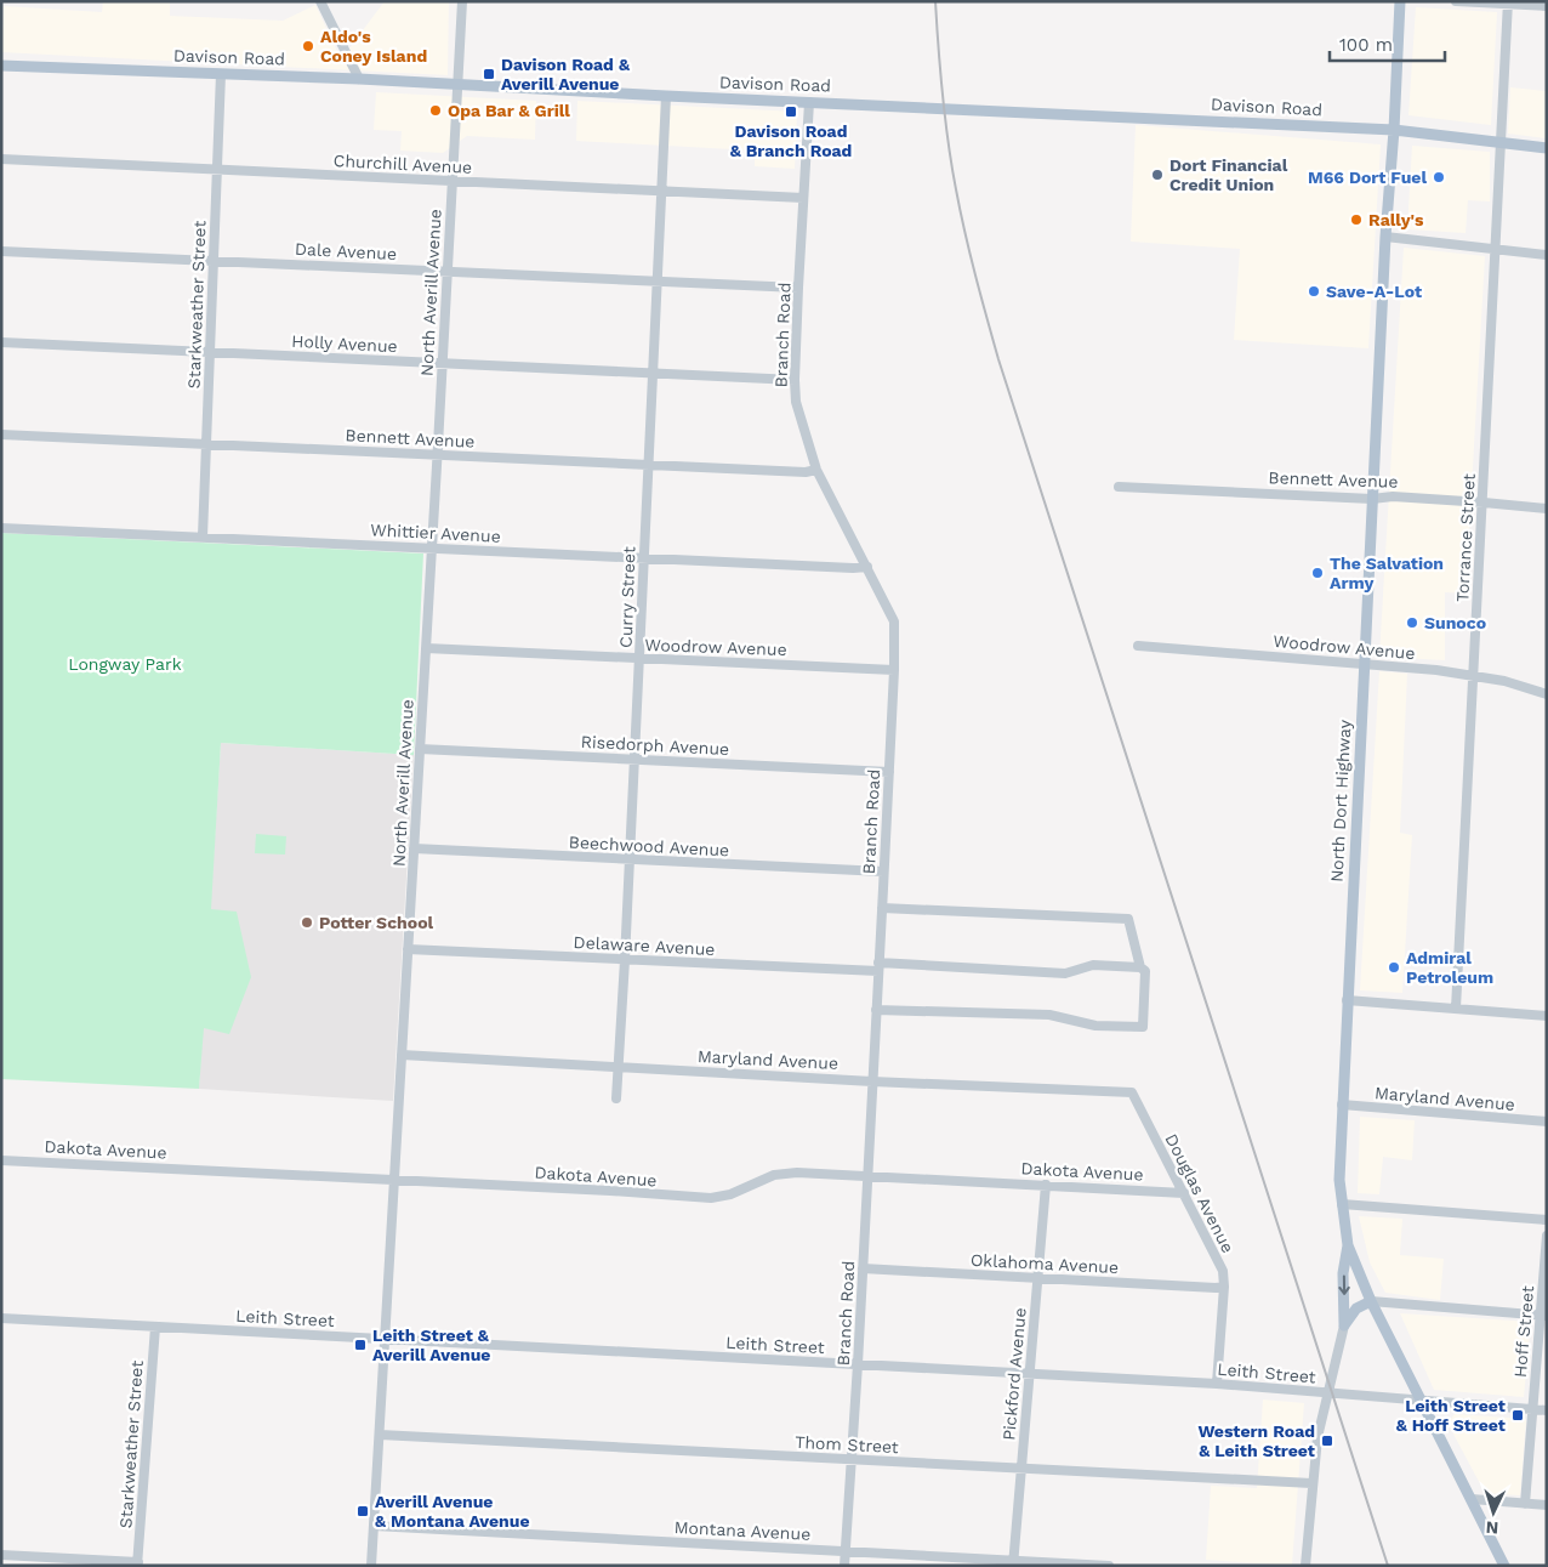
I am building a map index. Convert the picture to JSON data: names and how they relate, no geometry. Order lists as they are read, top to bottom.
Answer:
{
  "streets": {
    "main road": ["Davison Road", "North Dort Highway"],
    "street": [
      "Churchill Avenue",
      "Dale Avenue",
      "North Averill Avenue",
      "Starkweather Street",
      "Branch Road",
      "Holly Avenue",
      "Bennett Avenue",
      "Whittier Avenue",
      "Torrance Street",
      "Curry Street",
      "Woodrow Avenue",
      "Risedorph Avenue",
      "Beechwood Avenue",
      "Delaware Avenue",
      "Maryland Avenue",
      "Dakota Avenue",
      "Douglas Avenue",
      "Oklahoma Avenue",
      "Leith Street",
      "Hoff Street",
      "Pickford Avenue",
      "Thom Street",
      "Montana Avenue"
    ]
  },
  "crossings": [
    ["Davison Road", "North Averill Avenue"],
    ["Davison Road", "Starkweather Street"],
    ["Davison Road", "Branch Road"],
    ["Davison Road", "Torrance Street"],
    ["Davison Road", "Curry Street"],
    ["Davison Road", "North Dort Highway"],
    ["Churchill Avenue", "North Averill Avenue"],
    ["Churchill Avenue", "Starkweather Street"],
    ["Churchill Avenue", "Branch Road"],
    ["Churchill Avenue", "Curry Street"],
    ["Dale Avenue", "North Averill Avenue"],
    ["Dale Avenue", "Starkweather Street"],
    ["Dale Avenue", "Branch Road"],
    ["Dale Avenue", "Curry Street"],
    ["North Averill Avenue", "Holly Avenue"],
    ["North Averill Avenue", "Bennett Avenue"],
    ["North Averill Avenue", "Whittier Avenue"],
    ["North Averill Avenue", "Woodrow Avenue"],
    ["North Averill Avenue", "Risedorph Avenue"],
    ["North Averill Avenue", "Beechwood Avenue"],
    ["North Averill Avenue", "Delaware Avenue"],
    ["North Averill Avenue", "Maryland Avenue"],
    ["North Averill Avenue", "Dakota Avenue"],
    ["North Averill Avenue", "Leith Street"],
    ["North Averill Avenue", "Thom Street"],
    ["North Averill Avenue", "Montana Avenue"],
    ["Starkweather Street", "Holly Avenue"],
    ["Starkweather Street", "Bennett Avenue"],
    ["Starkweather Street", "Whittier Avenue"],
    ["Starkweather Street", "Leith Street"],
    ["Branch Road", "Holly Avenue"],
    ["Branch Road", "Bennett Avenue"],
    ["Branch Road", "Whittier Avenue"],
    ["Branch Road", "Woodrow Avenue"],
    ["Branch Road", "Risedorph Avenue"],
    ["Branch Road", "Beechwood Avenue"],
    ["Branch Road", "Delaware Avenue"],
    ["Branch Road", "Maryland Avenue"],
    ["Branch Road", "Dakota Avenue"],
    ["Branch Road", "Oklahoma Avenue"],
    ["Branch Road", "Leith Street"],
    ["Branch Road", "Thom Street"],
    ["Branch Road", "Montana Avenue"],
    ["Holly Avenue", "Curry Street"],
    ["Bennett Avenue", "Torrance Street"],
    ["Bennett Avenue", "Curry Street"],
    ["Bennett Avenue", "North Dort Highway"],
    ["Whittier Avenue", "Curry Street"],
    ["Torrance Street", "Woodrow Avenue"],
    ["Curry Street", "Woodrow Avenue"],
    ["Curry Street", "Risedorph Avenue"],
    ["Curry Street", "Beechwood Avenue"],
    ["Curry Street", "Delaware Avenue"],
    ["Curry Street", "Maryland Avenue"],
    ["Woodrow Avenue", "North Dort Highway"],
    ["North Dort Highway", "Maryland Avenue"],
    ["North Dort Highway", "Leith Street"],
    ["Maryland Avenue", "Douglas Avenue"],
    ["Dakota Avenue", "Douglas Avenue"],
    ["Dakota Avenue", "Pickford Avenue"],
    ["Douglas Avenue", "Oklahoma Avenue"],
    ["Douglas Avenue", "Leith Street"],
    ["Oklahoma Avenue", "Pickford Avenue"],
    ["Leith Street", "Hoff Street"],
    ["Leith Street", "Pickford Avenue"],
    ["Pickford Avenue", "Thom Street"],
    ["Pickford Avenue", "Montana Avenue"]
  ],
  "parks": ["Longway Park"],
  "places": {
    "other": [
      "Aldo's Coney Island",
      "Opa Bar & Grill",
      "Dort Financial Credit Union",
      "M66 Dort Fuel",
      "Rally's",
      "Save-A-Lot",
      "The Salvation Army",
      "Sunoco",
      "Potter School",
      "Admiral Petroleum"
    ],
    "transit": [
      "Davison Road & Averill Avenue",
      "Davison Road & Branch Road",
      "Leith Street & Averill Avenue",
      "Leith Street & Hoff Street",
      "Western Road & Leith Street",
      "Averill Avenue & Montana Avenue"
    ]
  },
  "scale_bar": "100 m",
  "north": "bottom"
}
